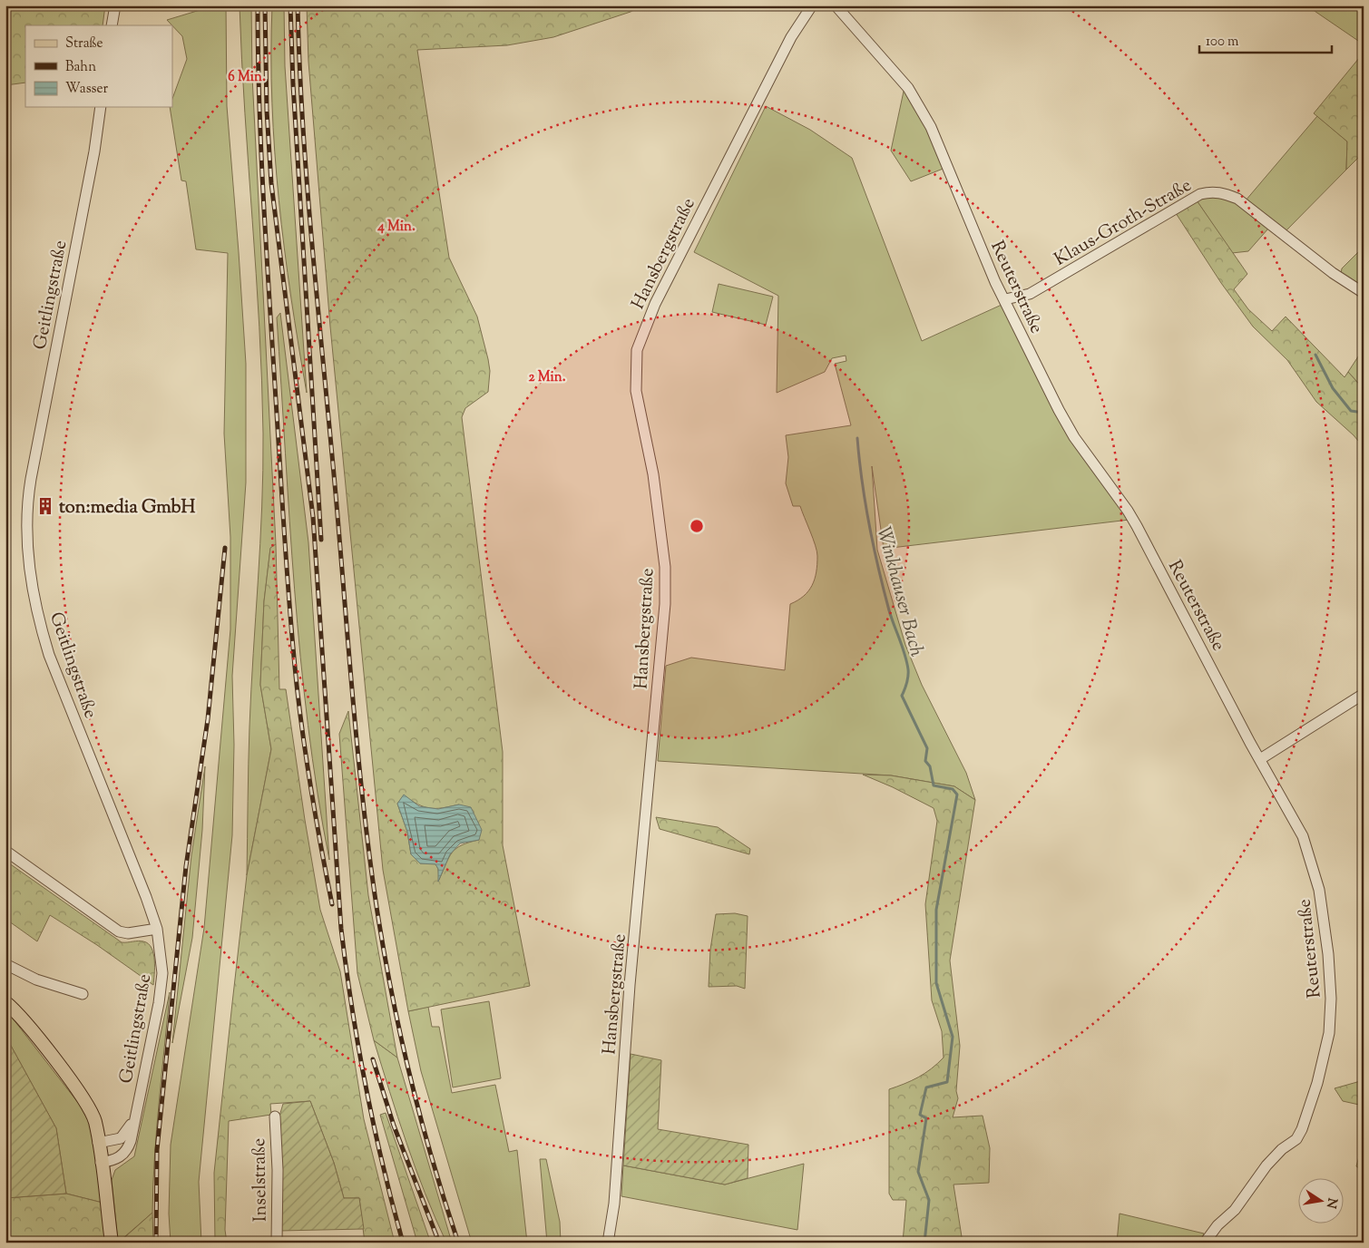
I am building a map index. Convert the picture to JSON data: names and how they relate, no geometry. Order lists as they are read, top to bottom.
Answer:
{
  "streets": {
    "street": [
      "Klaus-Groth-Straße",
      "Hansbergstraße",
      "Reuterstraße",
      "Geitlingstraße",
      "Inselstraße"
    ]
  },
  "crossings": [
    ["Klaus-Groth-Straße", "Reuterstraße"]
  ],
  "water": ["Winkhauser Bach"],
  "places": {
    "building": ["ton:media GmbH"]
  },
  "legend": ["Straße", "Bahn", "Wasser"],
  "scale_bar": "100 m",
  "north": "right",
  "rings": ["6 Min.", "4 Min.", "2 Min."]
}
